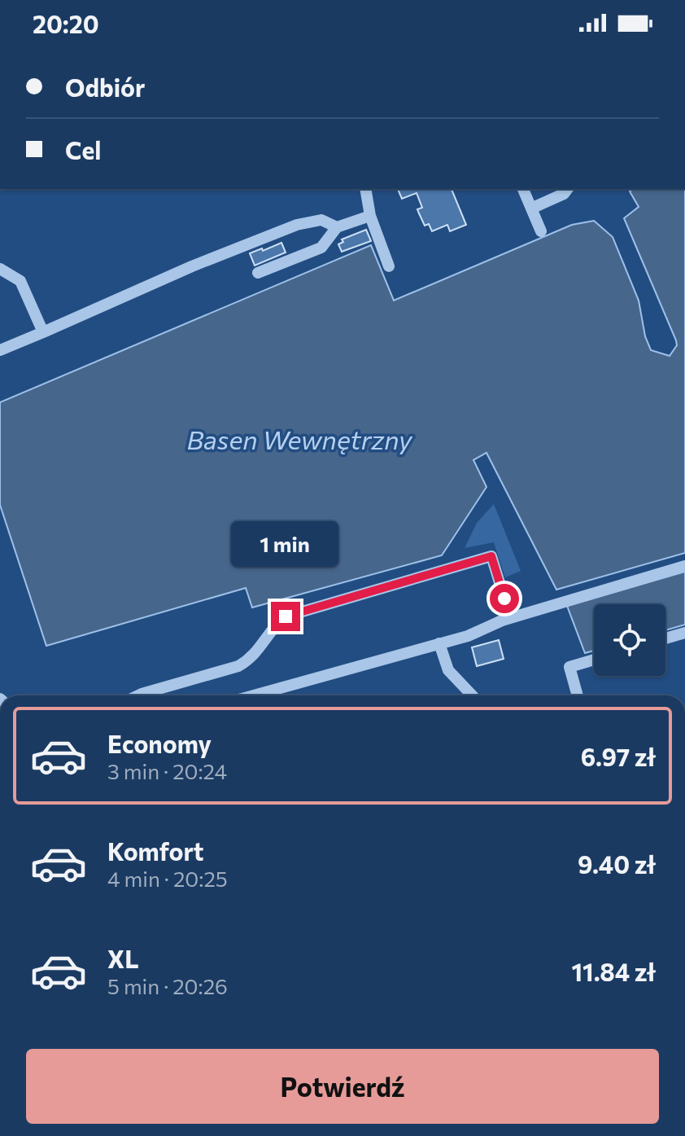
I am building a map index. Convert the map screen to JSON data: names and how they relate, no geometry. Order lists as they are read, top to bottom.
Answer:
{
  "water": ["Basen Wewnętrzny"],
  "page": {
    "status": "20:20",
    "banner": ["Odbiór", "Cel"],
    "bubble": "1 min",
    "list": [
      {
        "name": "Economy",
        "note": "3 min · 20:24",
        "value": "6.97 zł"
      },
      {
        "name": "Komfort",
        "note": "4 min · 20:25",
        "value": "9.40 zł"
      },
      {
        "name": "XL",
        "note": "5 min · 20:26",
        "value": "11.84 zł"
      }
    ],
    "buttons": "Potwierdź"
  }
}
